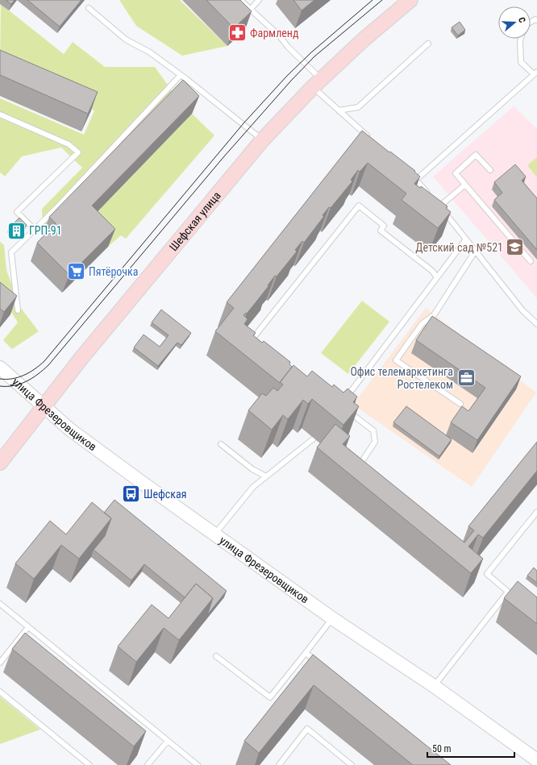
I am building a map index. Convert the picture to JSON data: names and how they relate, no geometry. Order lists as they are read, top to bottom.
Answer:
{
  "streets": {
    "main road": ["Шефская улица", "улица Фрезеровщиков"]
  },
  "crossings": [
    ["Шефская улица", "улица Фрезеровщиков"]
  ],
  "places": {
    "pharmacy": ["Фармленд"],
    "building": ["ГРП-91"],
    "school or university": ["Детский сад №521"],
    "supermarket": ["Пятёрочка"],
    "office": ["Офис телемаркетинга Ростелеком"],
    "bus stop": ["Шефская"]
  },
  "scale_bar": "50 m",
  "north": "right"
}
